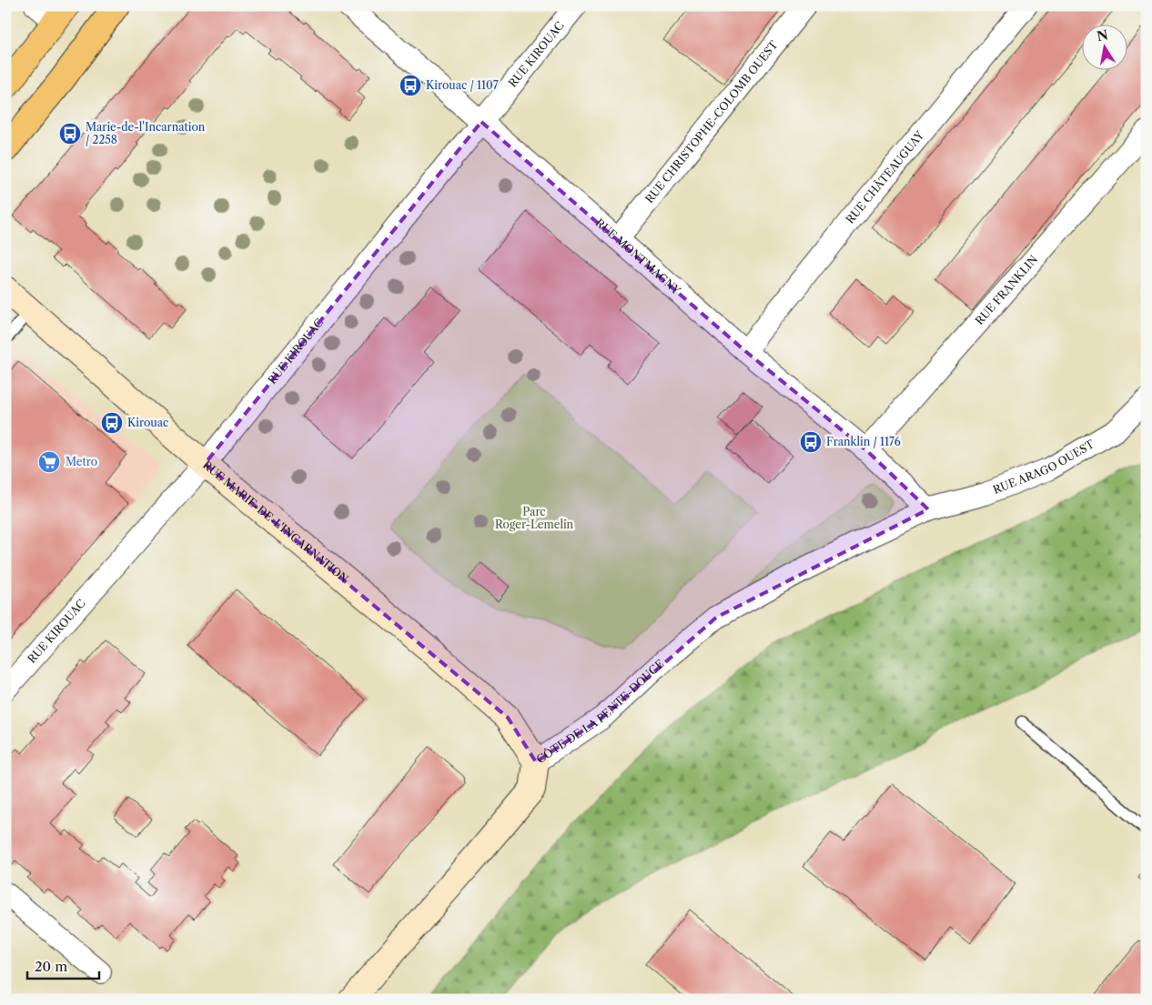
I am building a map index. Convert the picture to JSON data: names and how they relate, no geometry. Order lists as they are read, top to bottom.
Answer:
{
  "streets": {
    "main road": ["RUE MARIE-DE-L'INCARNATION", "CÔTE DE LA PENTE-DOUCE"],
    "street": [
      "RUE KIROUAC",
      "RUE CHRISTOPHE-COLOMB OUEST",
      "RUE CHÂTEAUGUAY",
      "RUE MONTMAGNY",
      "RUE FRANKLIN",
      "RUE ARAGO OUEST"
    ]
  },
  "crossings": [
    ["RUE KIROUAC", "RUE MONTMAGNY"],
    ["RUE KIROUAC", "RUE MARIE-DE-L'INCARNATION"],
    ["RUE CHRISTOPHE-COLOMB OUEST", "RUE MONTMAGNY"],
    ["RUE CHÂTEAUGUAY", "RUE MONTMAGNY"],
    ["RUE MONTMAGNY", "RUE FRANKLIN"],
    ["RUE MONTMAGNY", "RUE ARAGO OUEST"],
    ["RUE MONTMAGNY", "CÔTE DE LA PENTE-DOUCE"],
    ["RUE ARAGO OUEST", "CÔTE DE LA PENTE-DOUCE"],
    ["RUE MARIE-DE-L'INCARNATION", "CÔTE DE LA PENTE-DOUCE"]
  ],
  "parks": ["Parc Roger-Lemelin"],
  "places": {
    "bus stop": [
      "Kirouac / 1107",
      "Marie-de-l'Incarnation / 2258",
      "Kirouac",
      "Franklin / 1176"
    ],
    "supermarket": ["Metro"]
  },
  "scale_bar": "20 m",
  "north": "top"
}
